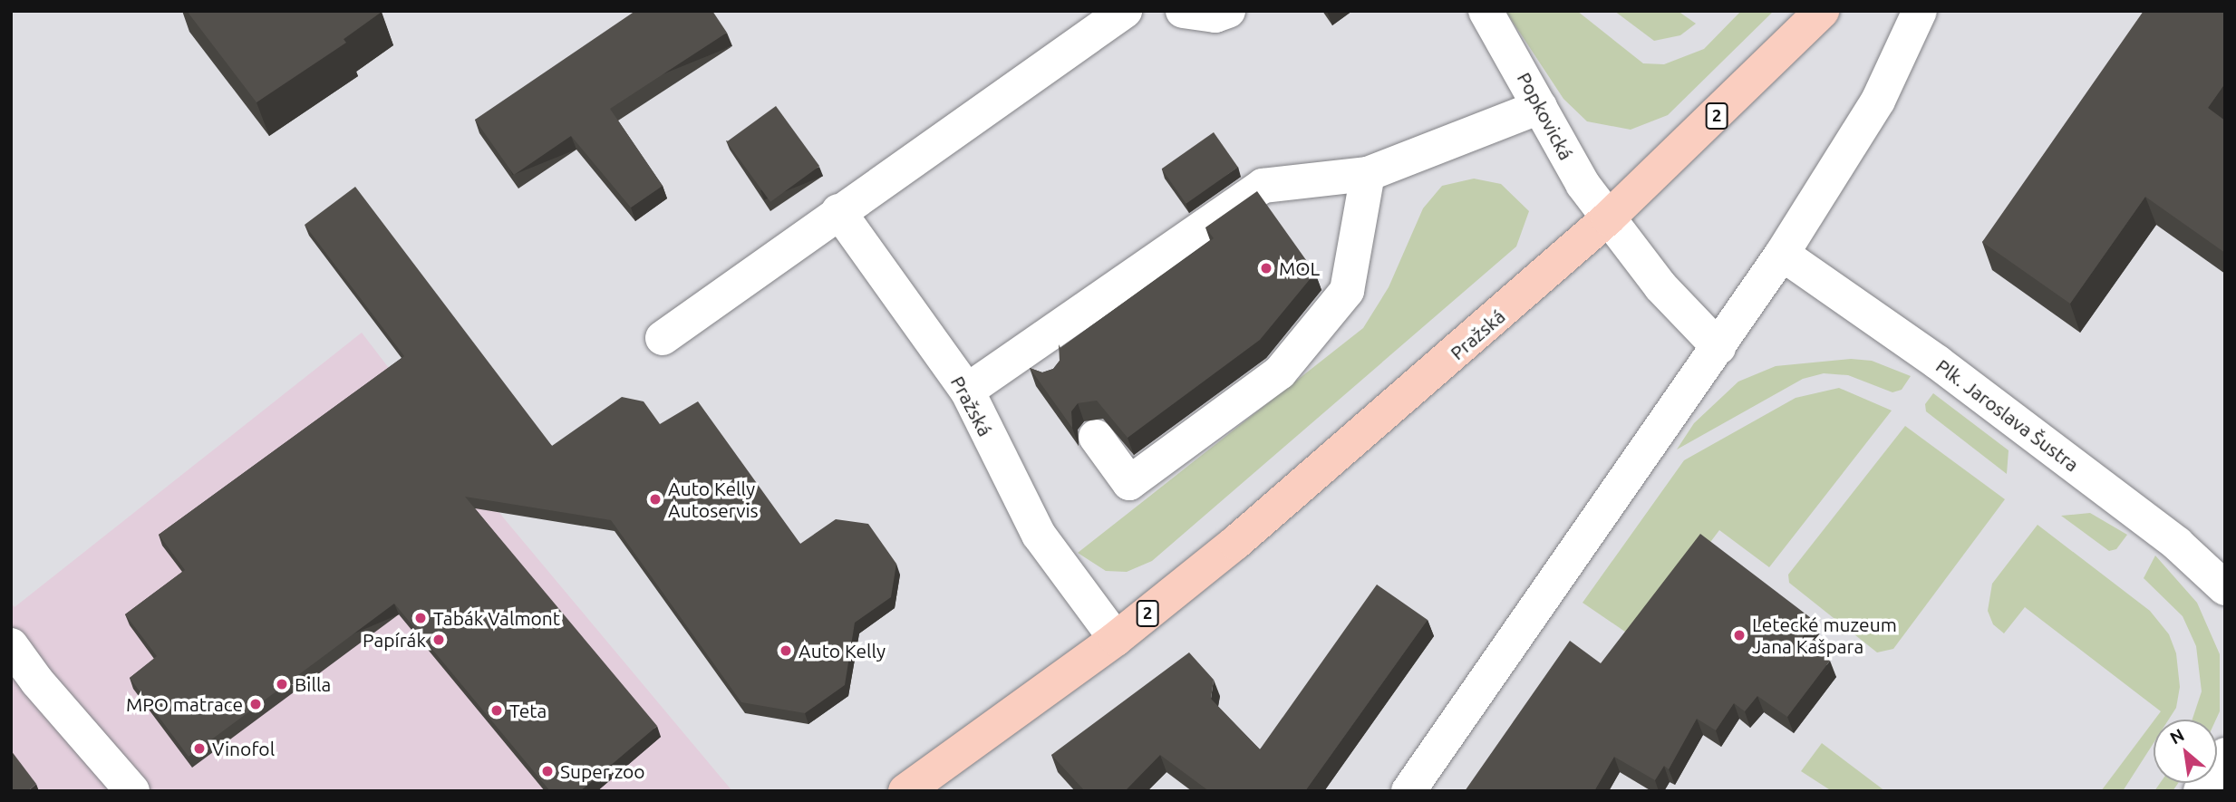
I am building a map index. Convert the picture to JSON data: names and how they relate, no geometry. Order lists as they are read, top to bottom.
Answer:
{
  "streets": {
    "main road": ["2", "Pražská"],
    "street": ["Popkovická", "Plk. Jaroslava Šustra"]
  },
  "crossings": [
    ["Popkovická", "Pražská"]
  ],
  "places": [
    "MOL",
    "Auto Kelly Autoservis",
    "Tabák Valmont",
    "Letecké muzeum Jana Kašpara",
    "Papírák",
    "Auto Kelly",
    "Billa",
    "MPO matrace",
    "Teta",
    "Vinofol",
    "Super zoo"
  ],
  "north": "top left"
}
